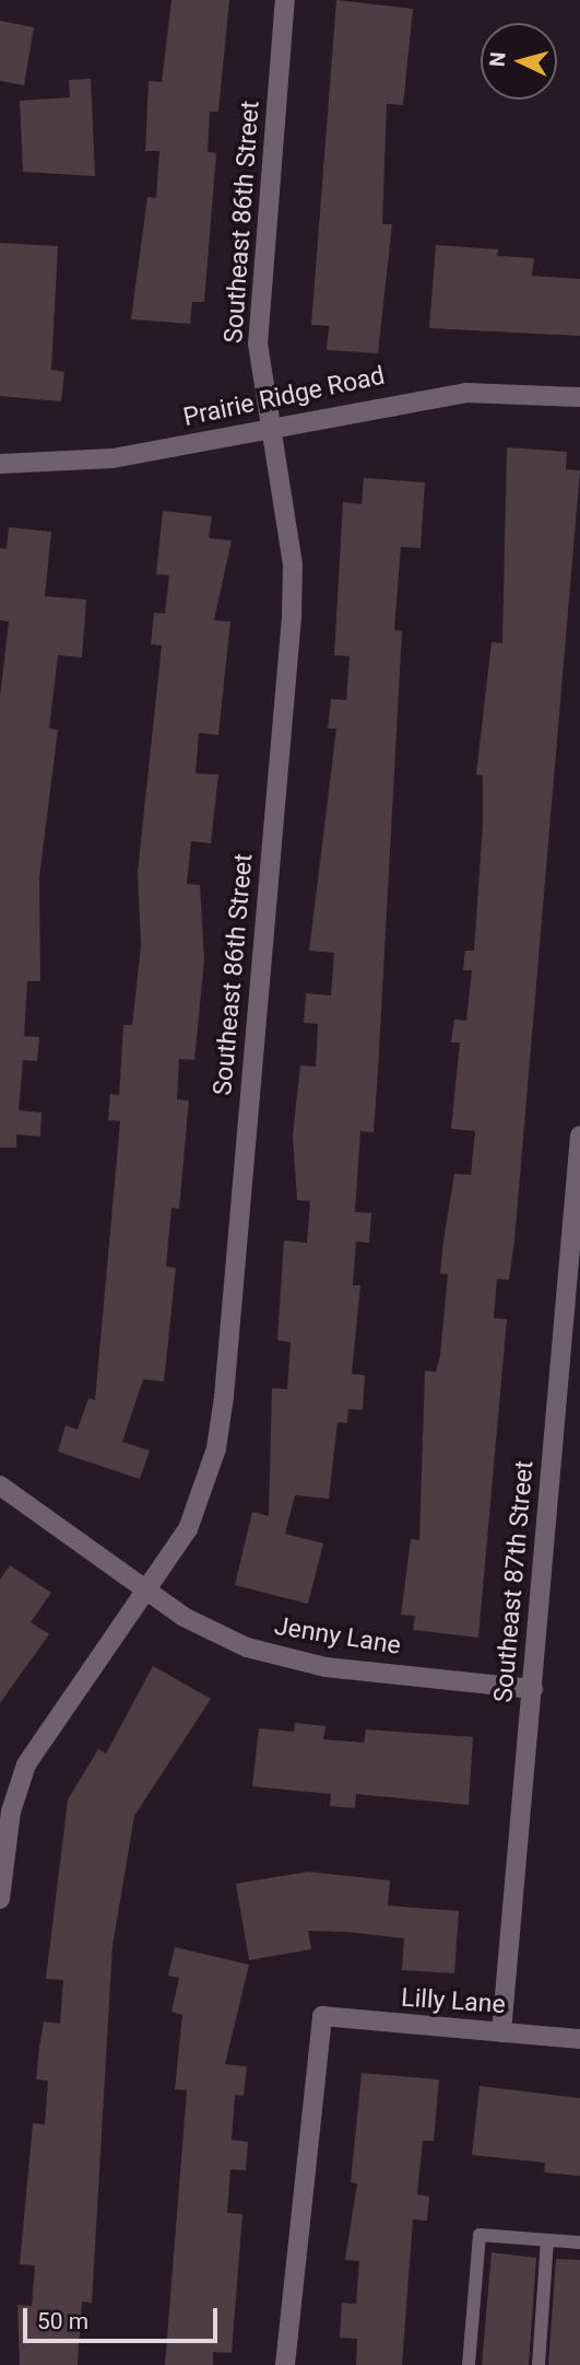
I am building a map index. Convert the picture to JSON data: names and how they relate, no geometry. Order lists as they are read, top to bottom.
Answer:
{
  "streets": {
    "street": [
      "Southeast 86th Street",
      "Prairie Ridge Road",
      "Southeast 87th Street",
      "Jenny Lane",
      "Lilly Lane"
    ]
  },
  "crossings": [
    ["Southeast 86th Street", "Prairie Ridge Road"],
    ["Southeast 86th Street", "Jenny Lane"],
    ["Southeast 87th Street", "Jenny Lane"],
    ["Southeast 87th Street", "Lilly Lane"]
  ],
  "scale_bar": "50 m",
  "north": "left"
}
